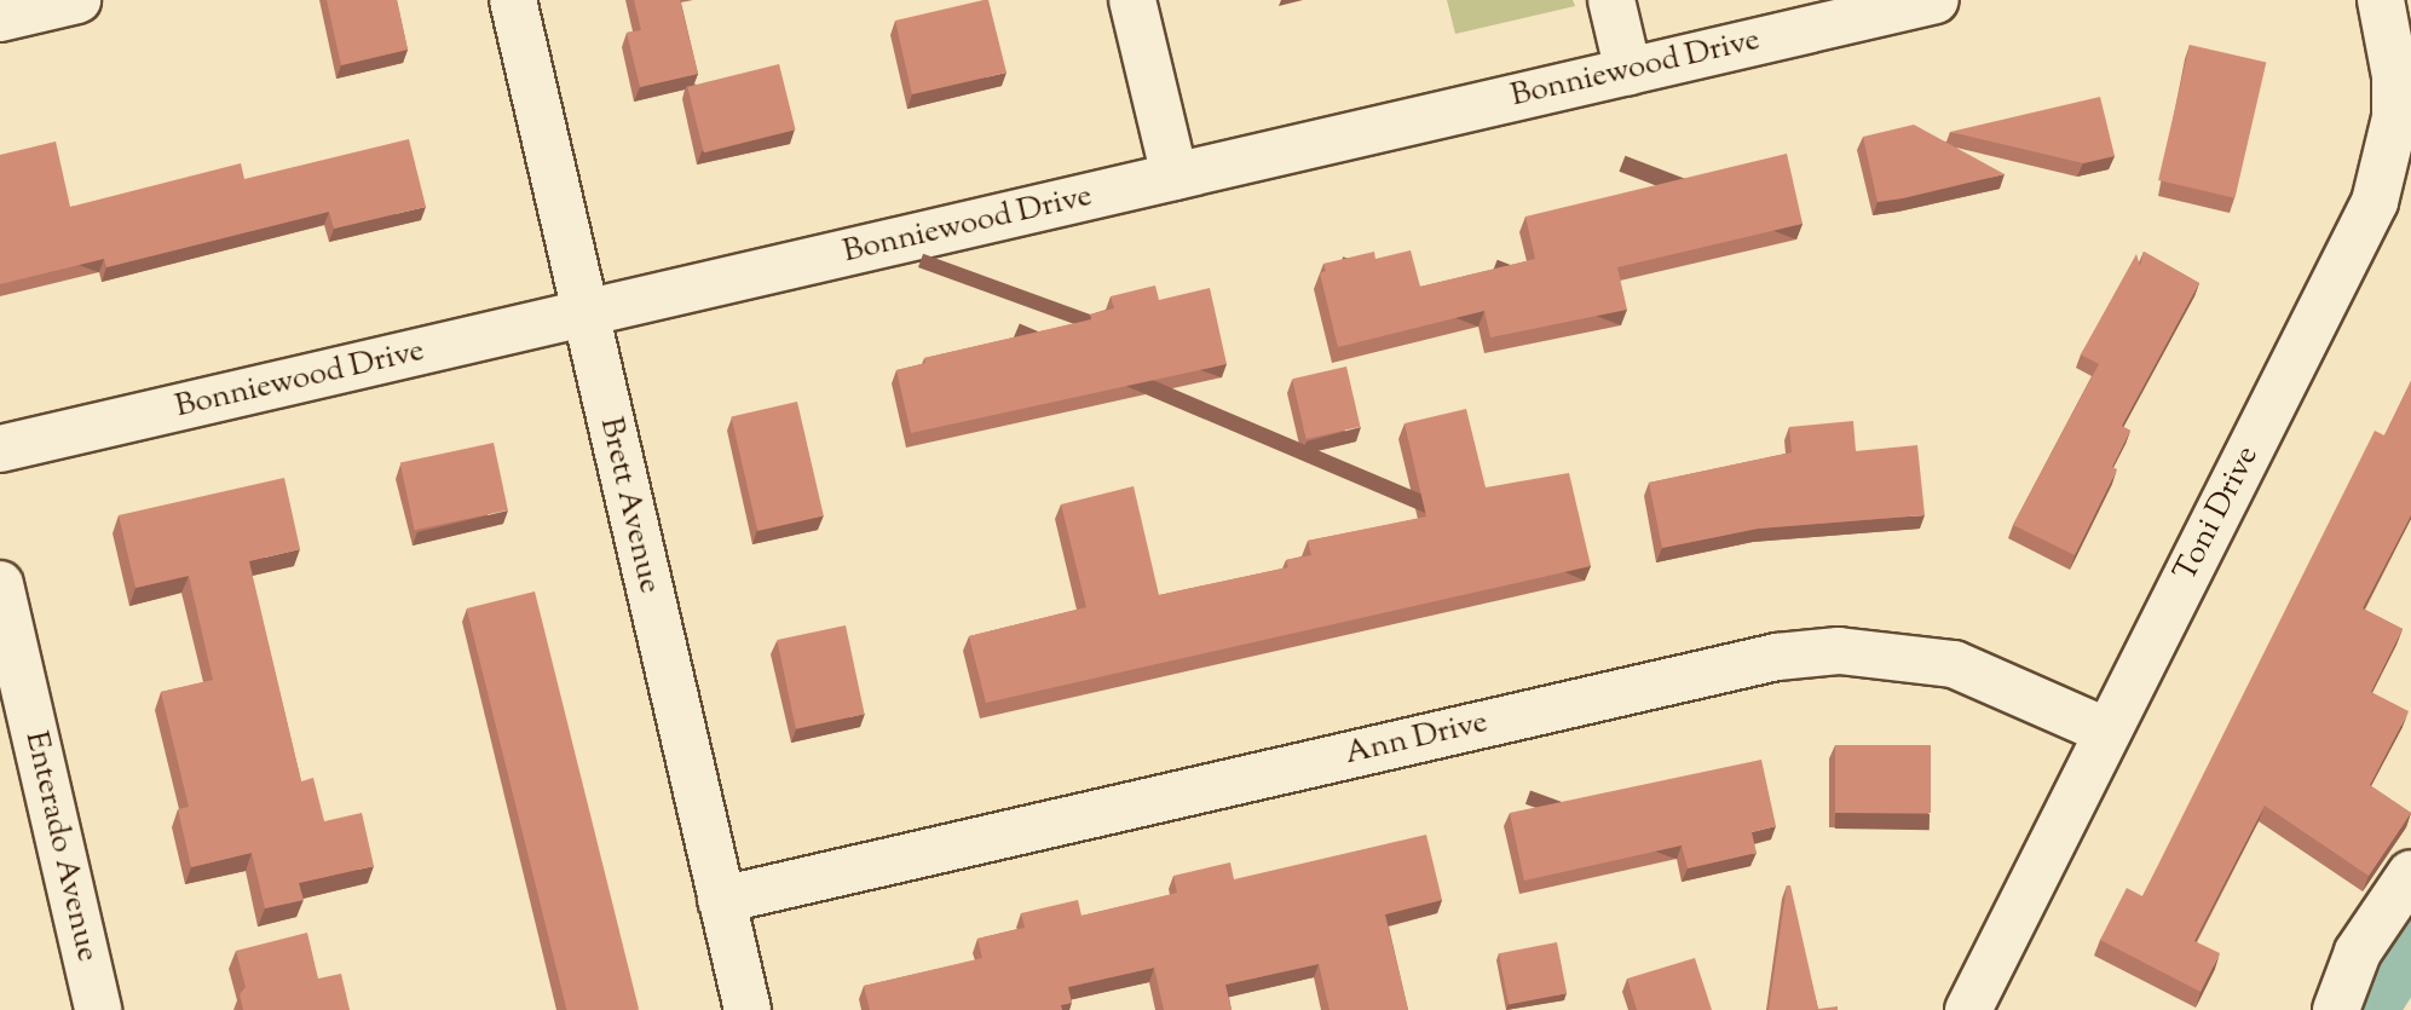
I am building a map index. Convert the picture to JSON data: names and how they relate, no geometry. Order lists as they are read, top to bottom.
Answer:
{
  "streets": {
    "street": [
      "Bonniewood Drive",
      "Brett Avenue",
      "Toni Drive",
      "Ann Drive",
      "Enterado Avenue"
    ]
  },
  "crossings": [
    ["Bonniewood Drive", "Brett Avenue"],
    ["Brett Avenue", "Ann Drive"],
    ["Toni Drive", "Ann Drive"]
  ]
}
